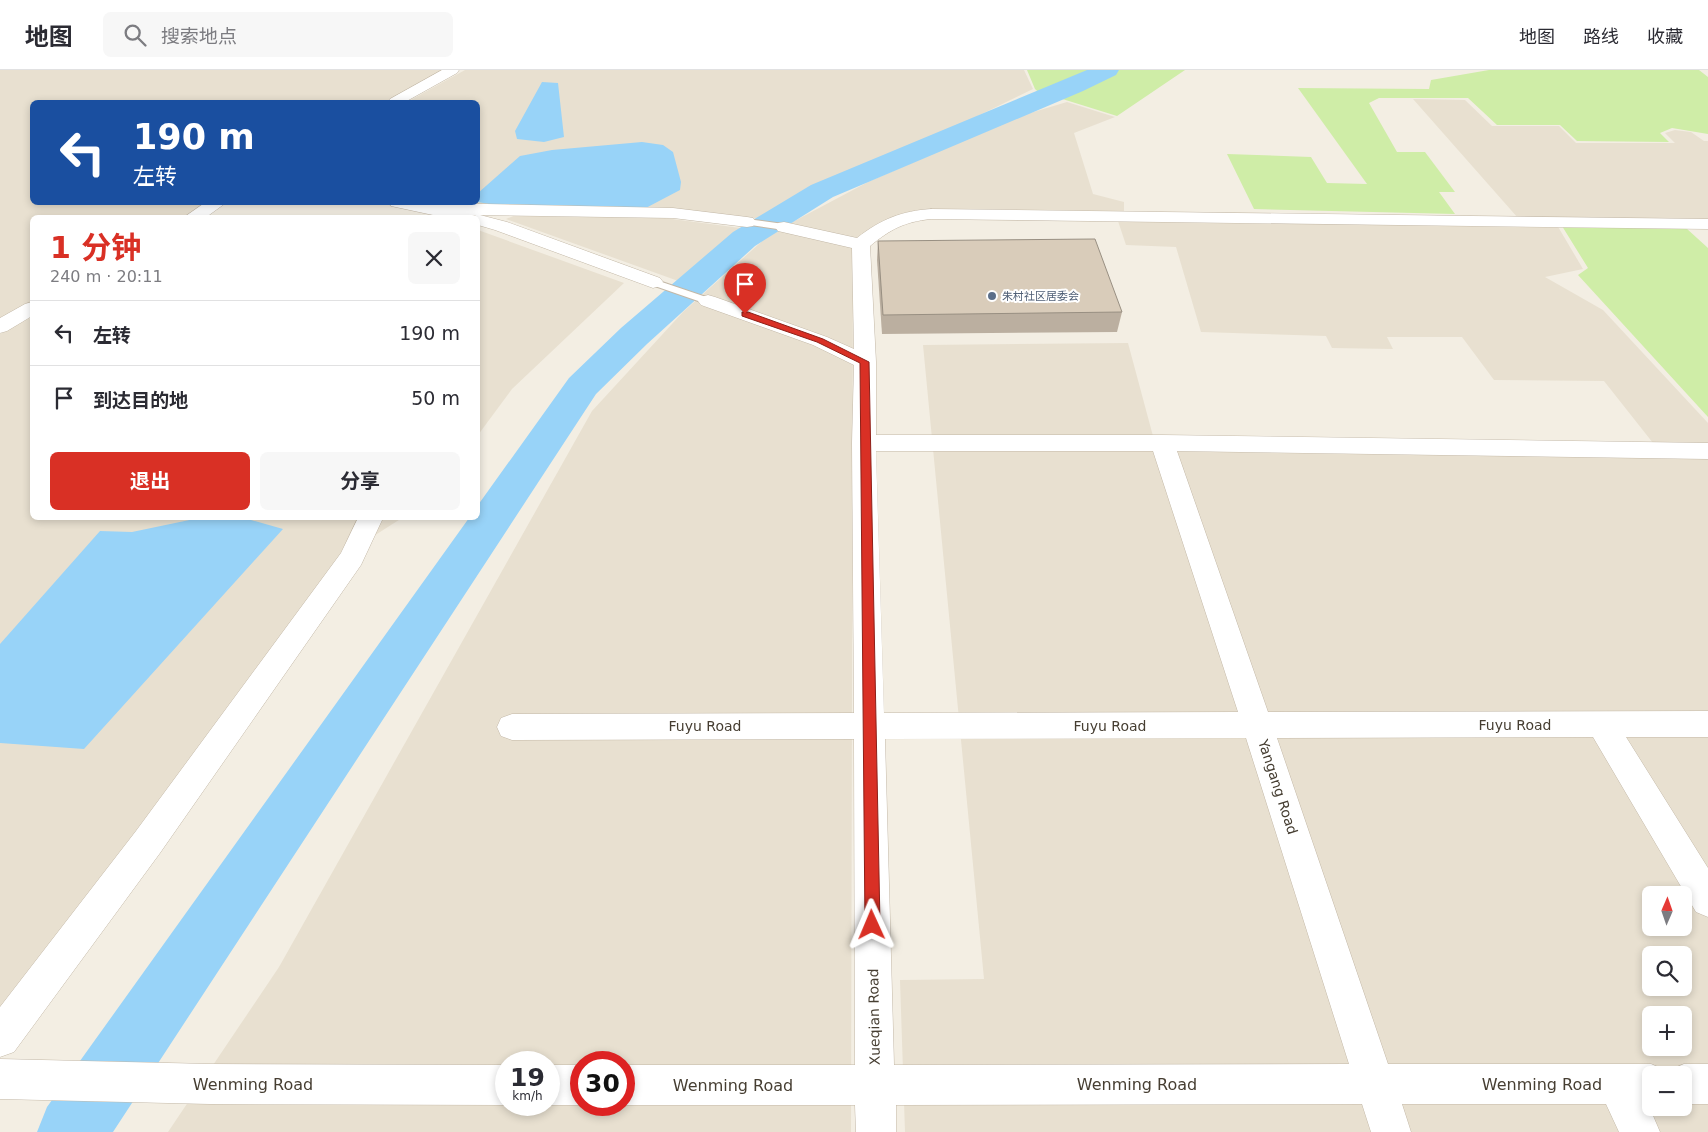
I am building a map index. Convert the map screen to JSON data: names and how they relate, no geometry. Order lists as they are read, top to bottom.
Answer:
{
  "streets": {
    "street": [
      "Fuyu Road",
      "Yangang Road",
      "Xueqian Road",
      "Wenming Road"
    ]
  },
  "crossings": [
    ["Fuyu Road", "Yangang Road"],
    ["Fuyu Road", "Xueqian Road"],
    ["Yangang Road", "Wenming Road"],
    ["Xueqian Road", "Wenming Road"]
  ],
  "places": ["朱村社区居委会"],
  "north": "top",
  "page": {
    "header": "地图",
    "search": "搜索地点",
    "nav": ["地图", "路线", "收藏"],
    "turn": ["190 m", "左转"],
    "heading": ["1 分钟", "240 m · 20:11"],
    "list": [
      {
        "name": "左转",
        "value": "190 m"
      },
      {
        "name": "到达目的地",
        "value": "50 m"
      }
    ],
    "buttons": ["退出", "分享"],
    "map_buttons": ["+", "−"],
    "speed": "19 km/h",
    "limit": "30"
  }
}
